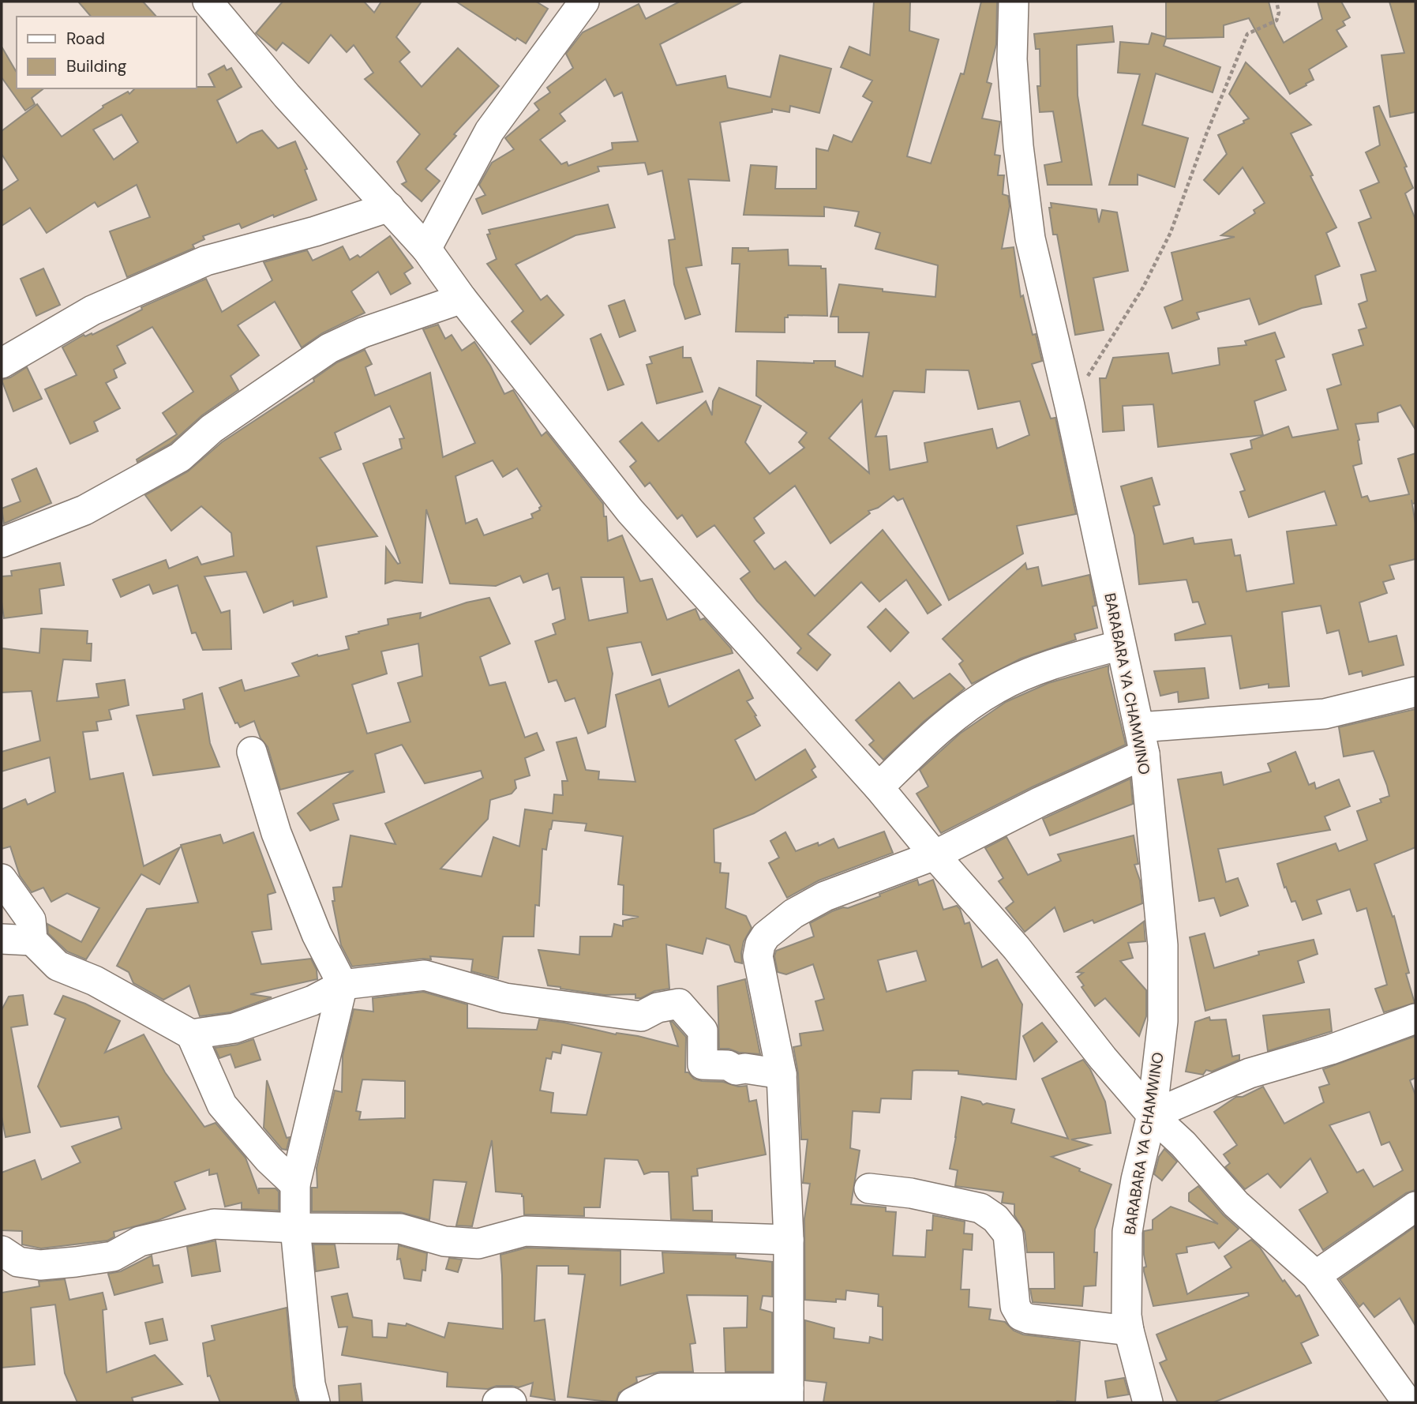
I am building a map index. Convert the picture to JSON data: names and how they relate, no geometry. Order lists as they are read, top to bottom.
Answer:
{
  "streets": {
    "street": ["BARABARA YA CHAMWINO"]
  },
  "legend": ["Road", "Building"]
}
